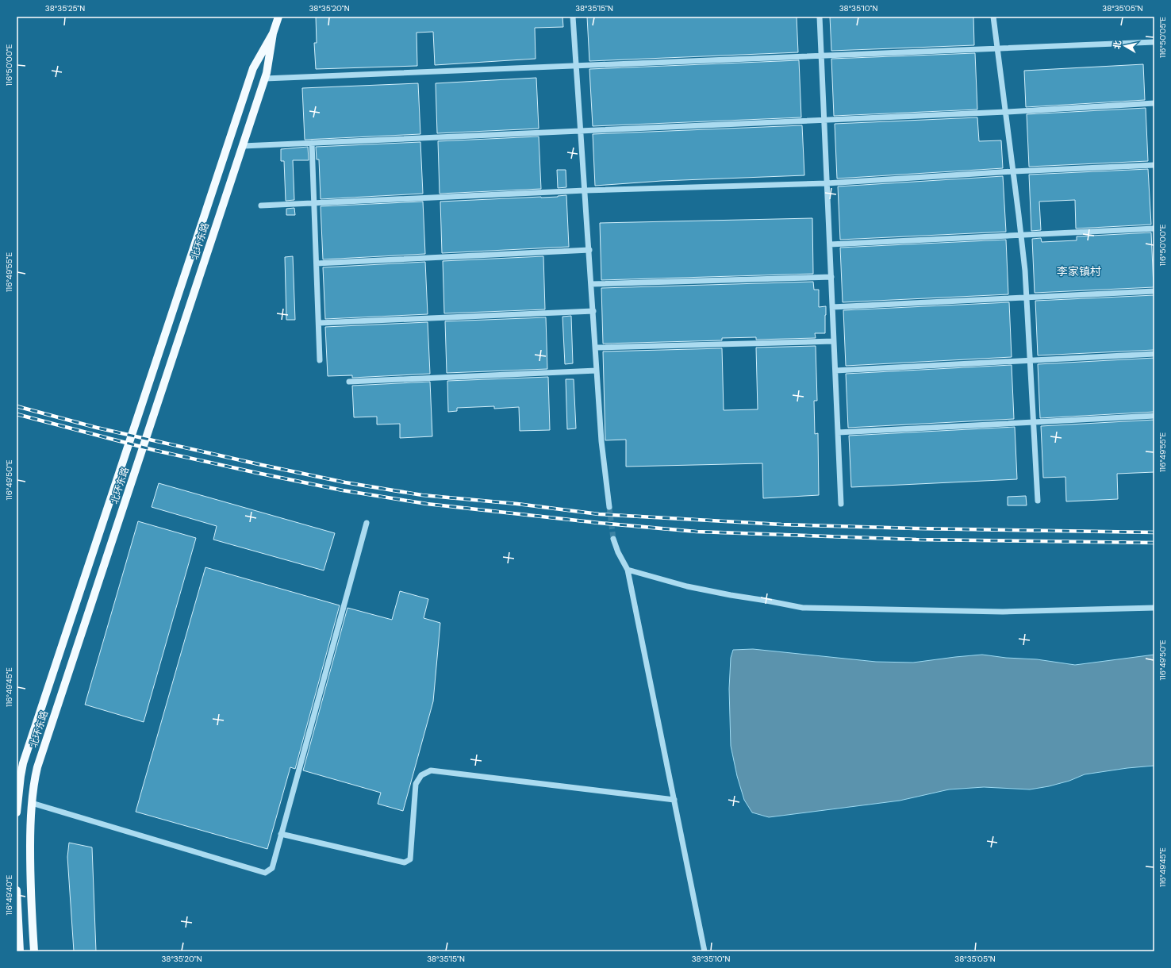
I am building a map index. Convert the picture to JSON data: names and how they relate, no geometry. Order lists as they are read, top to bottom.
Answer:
{
  "streets": {
    "main road": ["北环东路"]
  },
  "districts": ["李家镇村"],
  "north": "left",
  "coordinates": [
    "38°35'25\"N",
    "38°35'20\"N",
    "38°35'15\"N",
    "38°35'10\"N",
    "38°35'05\"N",
    "116°50'05\"E",
    "116°50'00\"E",
    "116°49'55\"E",
    "116°49'50\"E",
    "116°49'45\"E",
    "116°49'40\"E"
  ]
}
